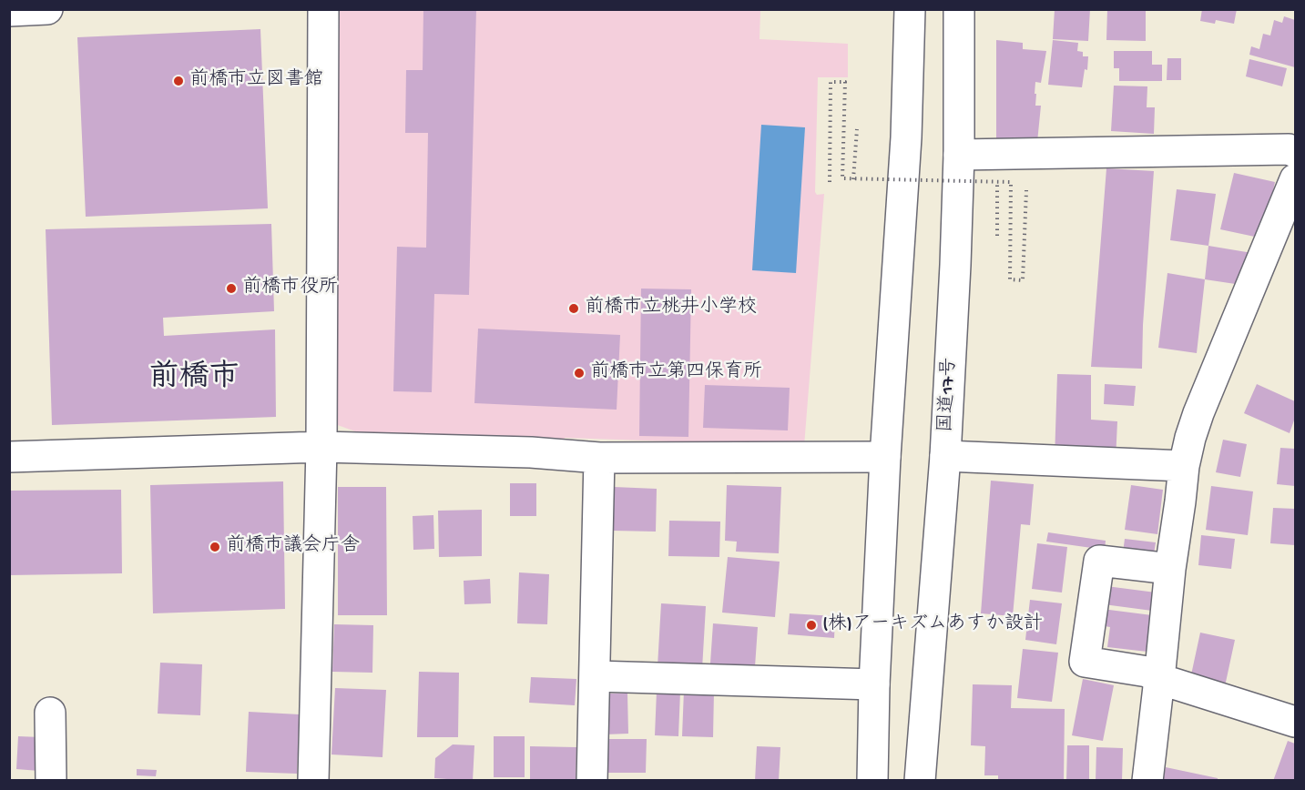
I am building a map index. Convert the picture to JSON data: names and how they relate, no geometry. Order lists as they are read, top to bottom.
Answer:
{
  "streets": {
    "main road": ["国道17号"]
  },
  "districts": ["前橋市"],
  "places": [
    "前橋市立図書館",
    "前橋市役所",
    "前橋市立桃井小学校",
    "前橋市立第四保育所",
    "前橋市議会庁舎",
    "(株)アーキズムあすか設計"
  ]
}
